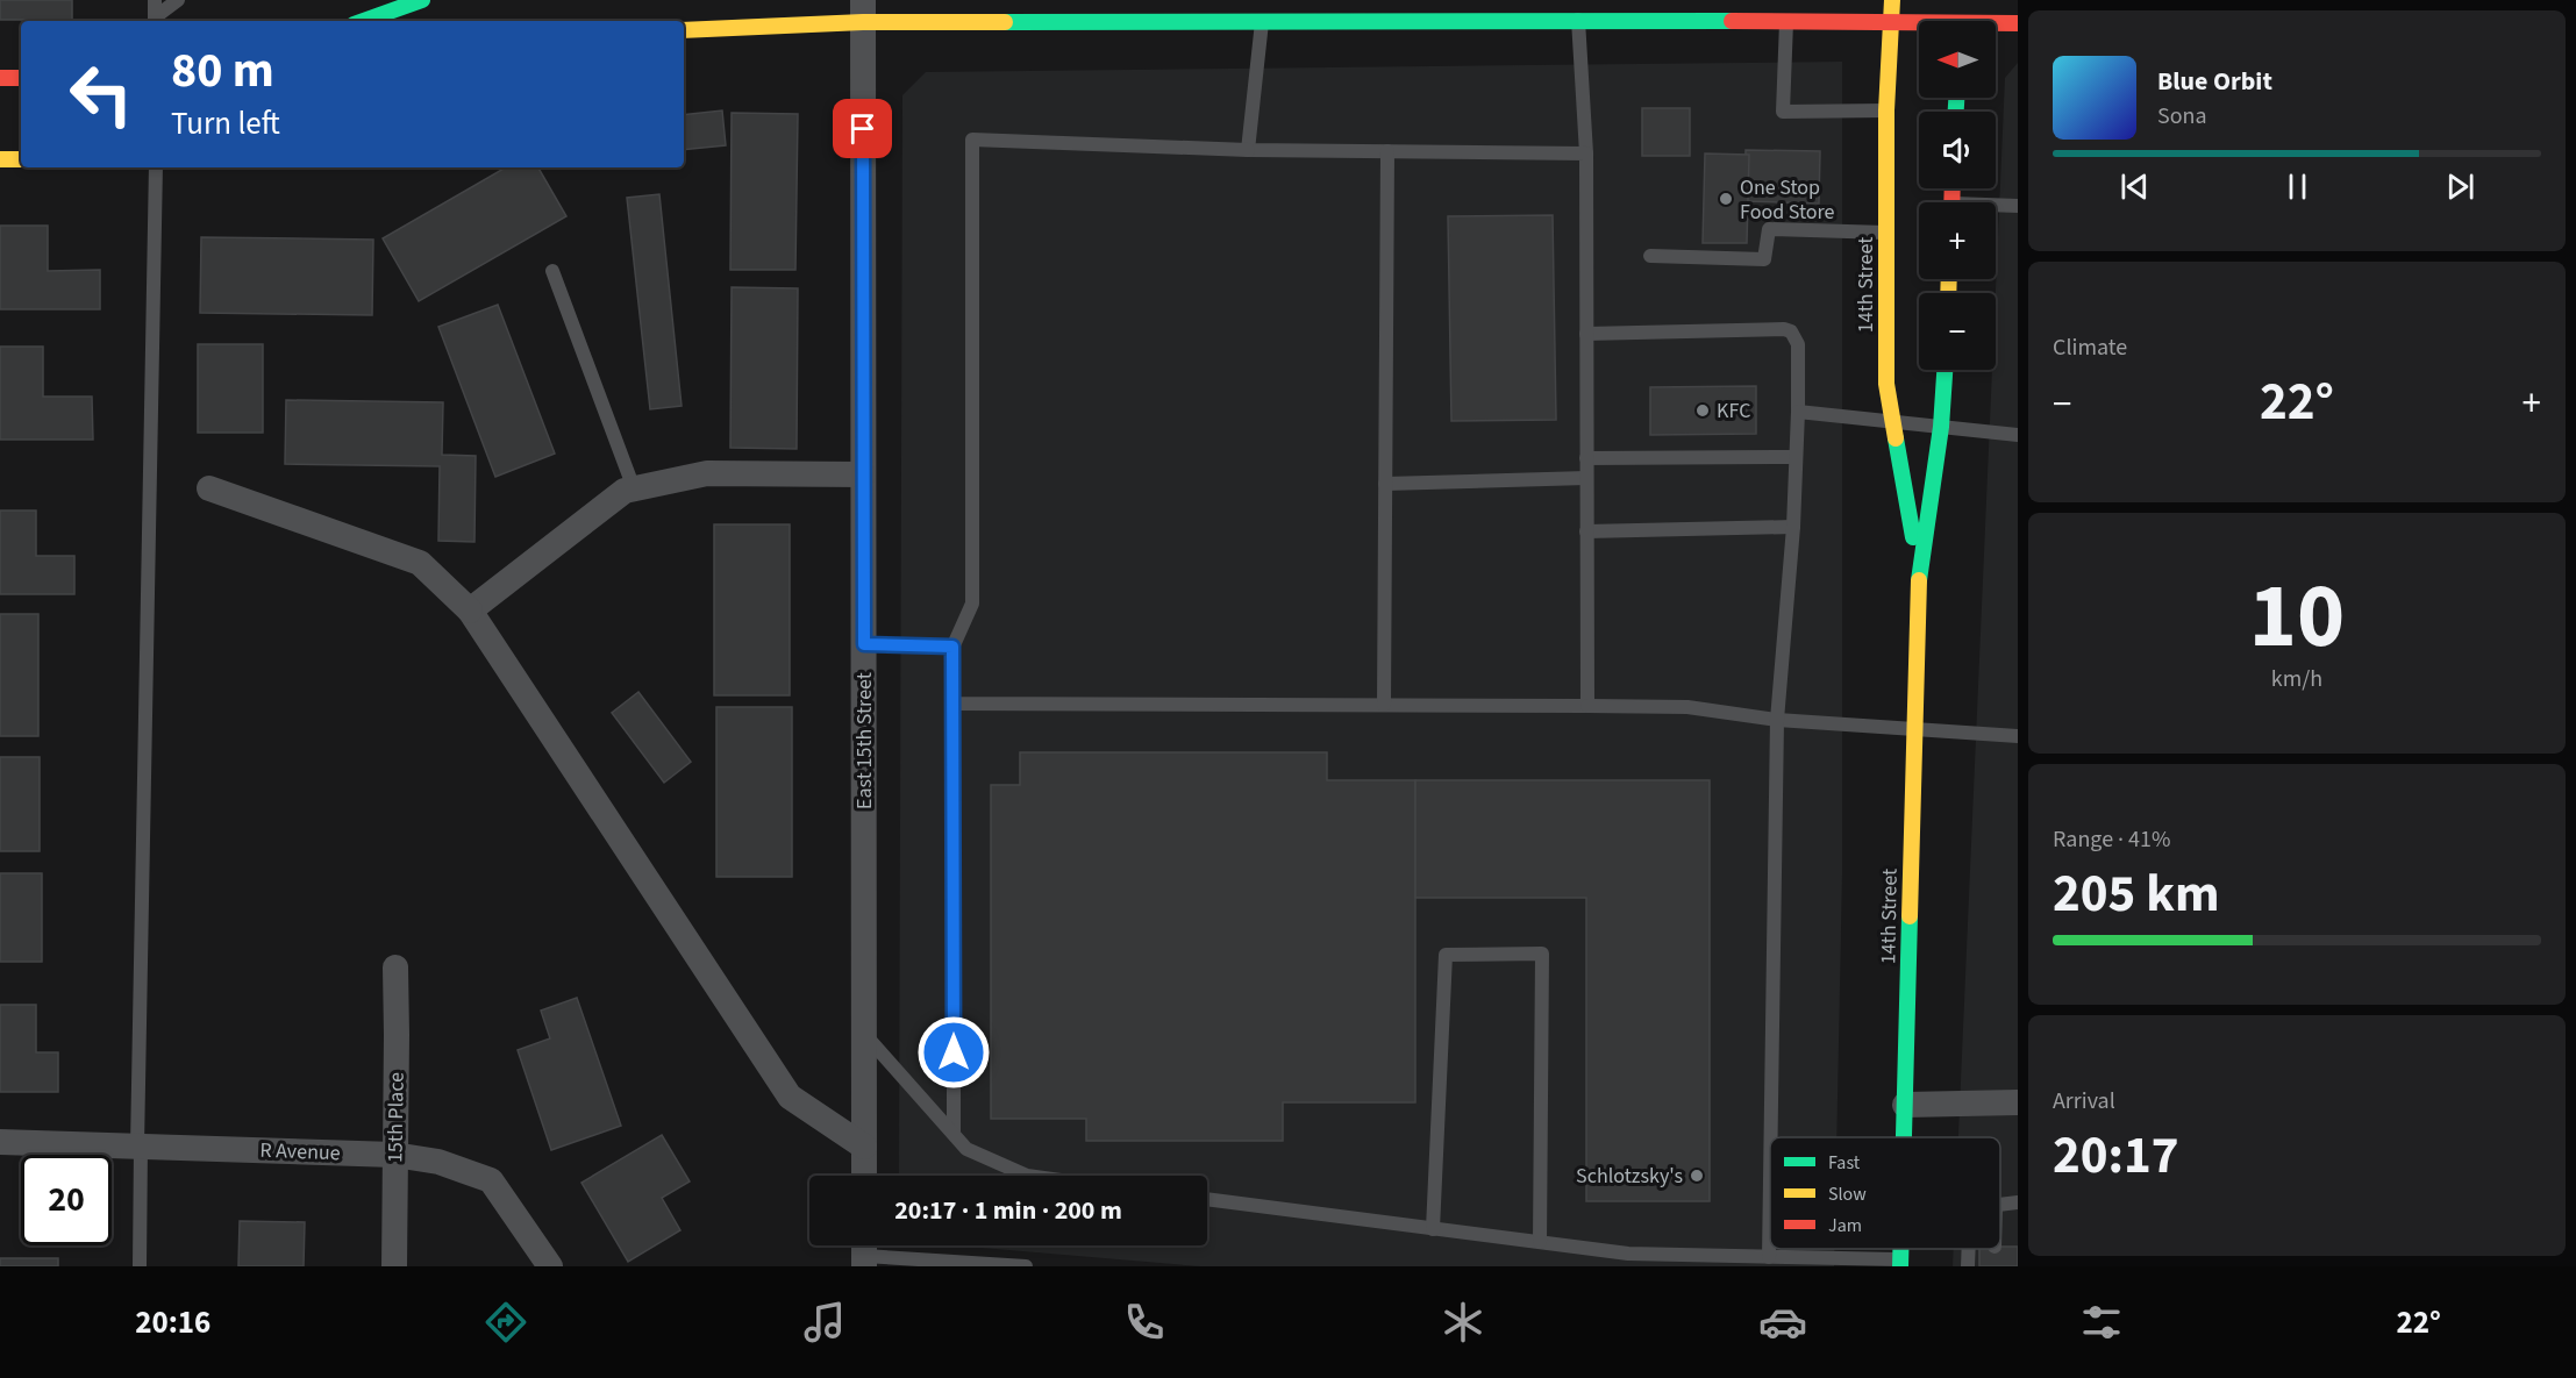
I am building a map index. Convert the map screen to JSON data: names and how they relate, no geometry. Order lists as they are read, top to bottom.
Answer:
{
  "streets": {
    "main road": ["14th Street"],
    "street": ["East 15th Street", "15th Place", "R Avenue"]
  },
  "crossings": [
    ["15th Place", "R Avenue"]
  ],
  "places": ["One Stop Food Store", "KFC", "Schlotzsky's"],
  "legend": ["Fast", "Slow", "Jam"],
  "north": "left",
  "page": {
    "map_buttons": ["+", "−"],
    "turn": ["80 m", "Turn left"],
    "song": ["Blue Orbit", "Sona"],
    "tile": [
      "Climate",
      ["10", "km/h"],
      ["Range · 41%", "205 km"],
      ["Arrival", "20:17"]
    ],
    "heat": ["−", "22°", "+"],
    "limit": "20",
    "trip": "20:17 · 1 min · 200 m",
    "tabs": ["20:16", "22°"]
  }
}
